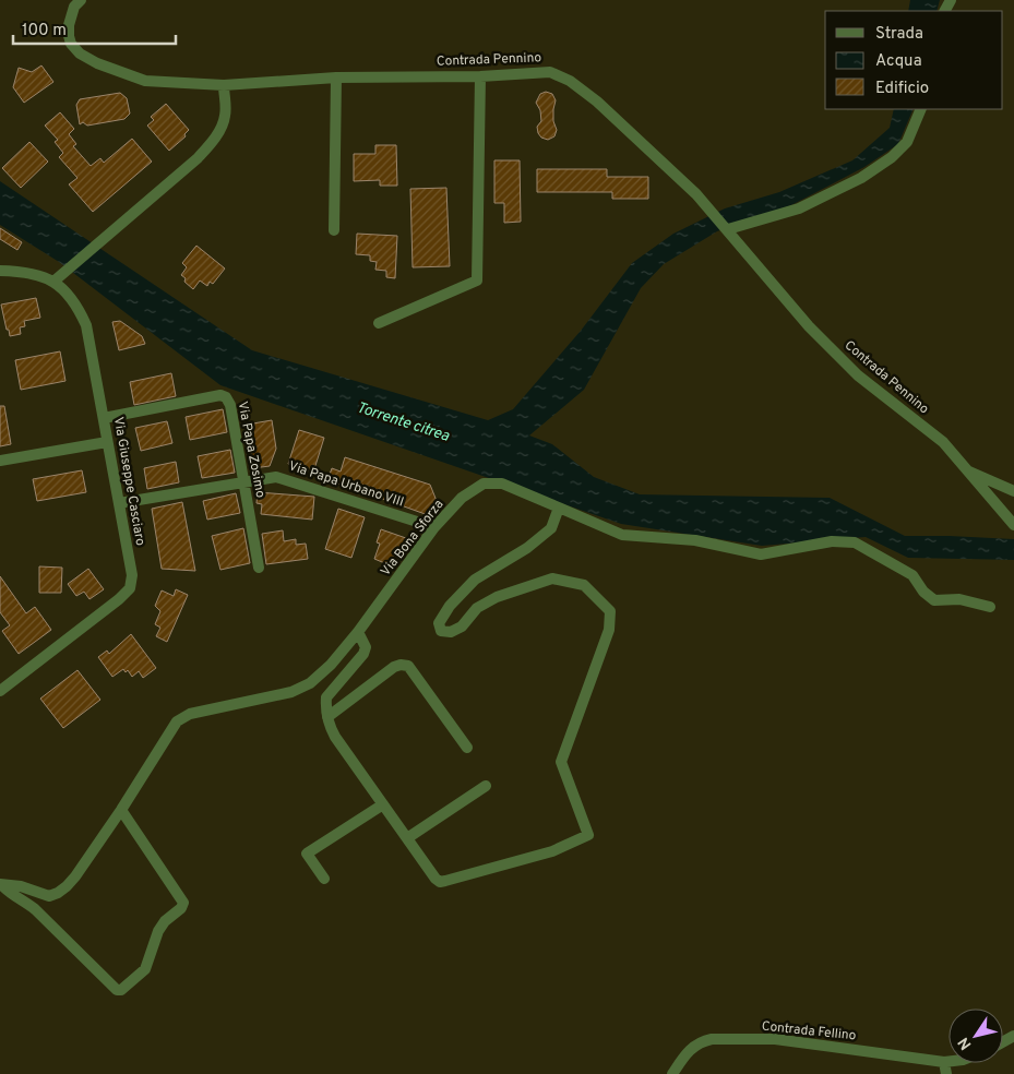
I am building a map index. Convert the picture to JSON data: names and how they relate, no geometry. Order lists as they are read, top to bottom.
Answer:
{
  "streets": {
    "street": [
      "Contrada Pennino",
      "Via Papa Zosimo",
      "Via Giuseppe Casciaro",
      "Via Papa Urbano VIII",
      "Via Bona Sforza",
      "Contrada Fellino"
    ]
  },
  "crossings": [
    ["Via Papa Zosimo", "Via Giuseppe Casciaro"],
    ["Via Papa Zosimo", "Via Papa Urbano VIII"],
    ["Via Giuseppe Casciaro", "Via Papa Urbano VIII"],
    ["Via Papa Urbano VIII", "Via Bona Sforza"]
  ],
  "water": ["Torrente citrea"],
  "legend": ["Strada", "Acqua", "Edificio"],
  "scale_bar": "100 m",
  "north": "bottom left"
}
